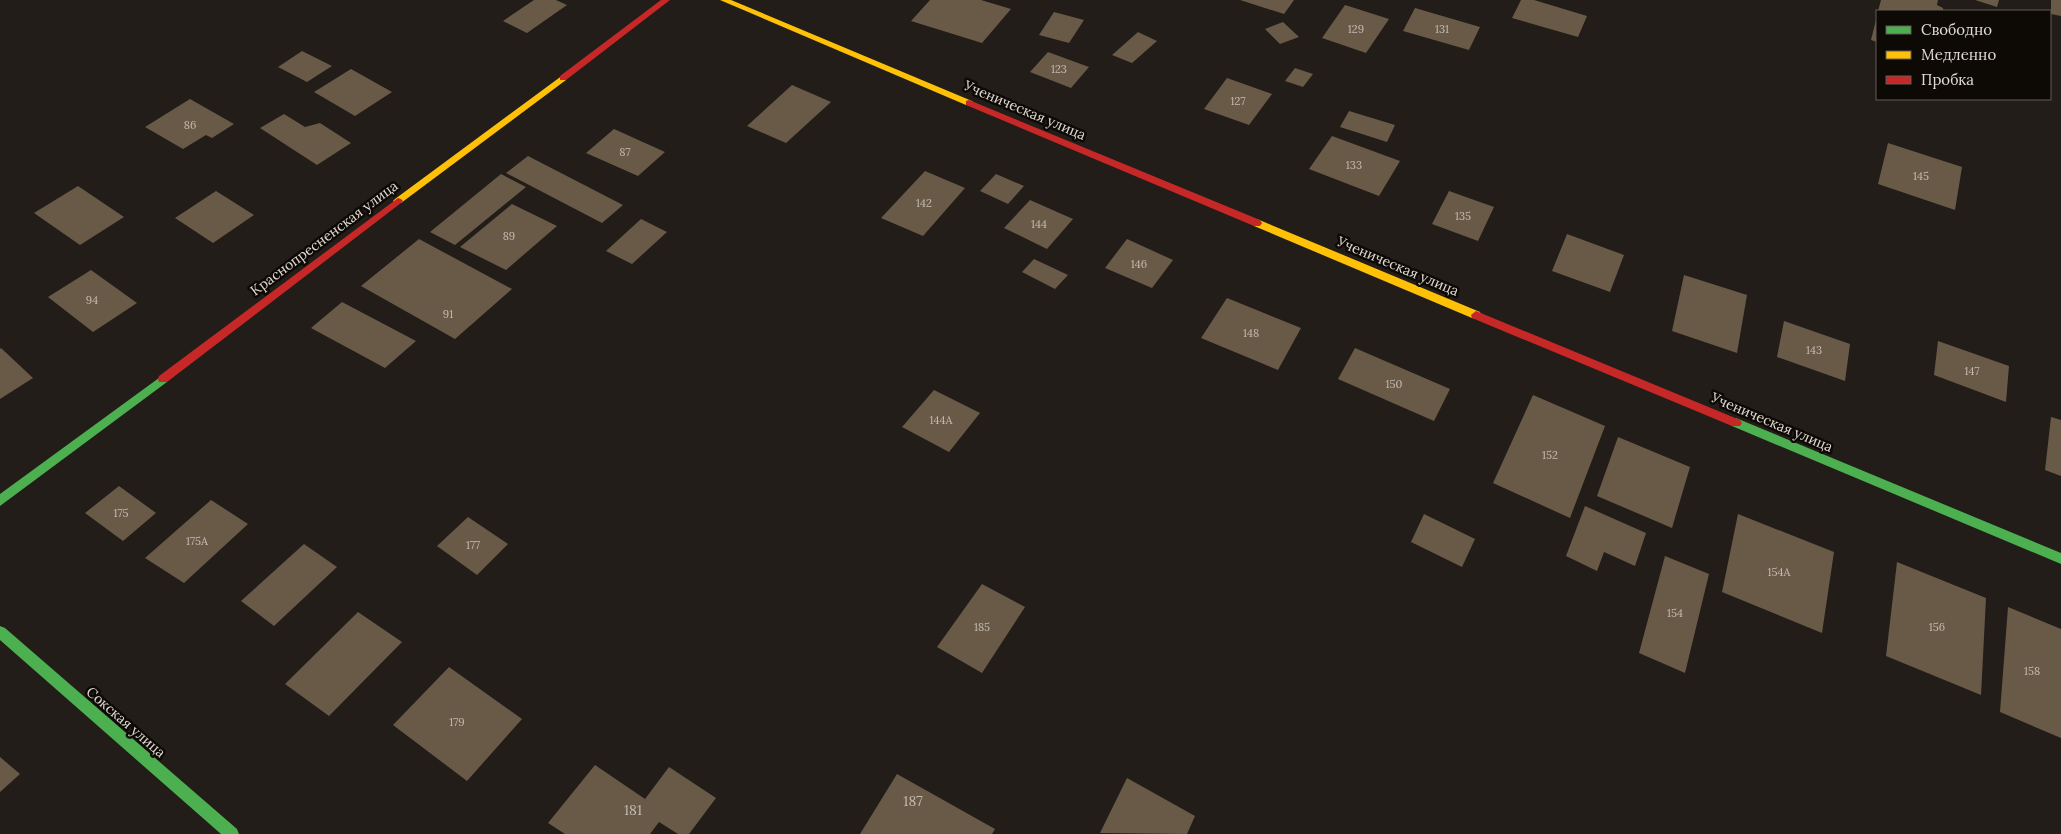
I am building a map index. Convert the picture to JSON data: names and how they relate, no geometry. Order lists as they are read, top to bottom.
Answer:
{
  "streets": {
    "street": ["Ученическая улица", "Краснопресненская улица", "Сокская улица"]
  },
  "house_numbers": [
    "129",
    "131",
    "123",
    "127",
    "86",
    "87",
    "133",
    "145",
    "142",
    "135",
    "144",
    "89",
    "146",
    "94",
    "91",
    "148",
    "143",
    "147",
    "150",
    "144А",
    "152",
    "175",
    "175А",
    "177",
    "154А",
    "154",
    "185",
    "156",
    "158",
    "179",
    "187",
    "181"
  ],
  "legend": ["Свободно", "Медленно", "Пробка"]
}
